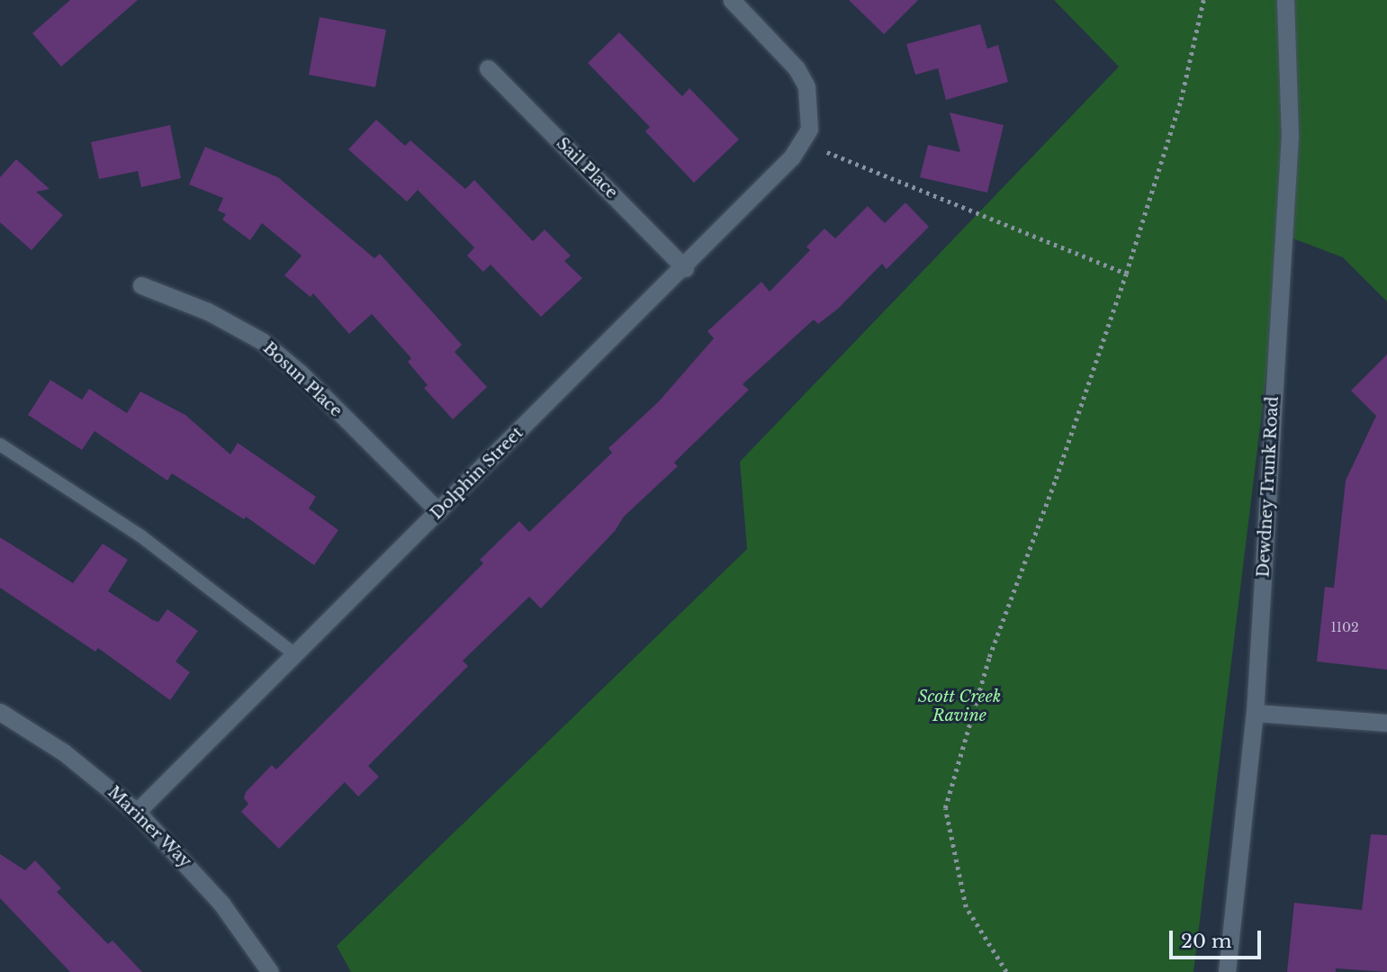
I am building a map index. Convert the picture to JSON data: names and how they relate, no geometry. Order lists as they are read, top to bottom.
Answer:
{
  "streets": {
    "street": [
      "Sail Place",
      "Bosun Place",
      "Dolphin Street",
      "Dewdney Trunk Road",
      "Mariner Way"
    ]
  },
  "crossings": [
    ["Sail Place", "Dolphin Street"],
    ["Bosun Place", "Dolphin Street"],
    ["Dolphin Street", "Mariner Way"]
  ],
  "parks": ["Scott Creek Ravine"],
  "house_numbers": ["1102"],
  "scale_bar": "20 m"
}
